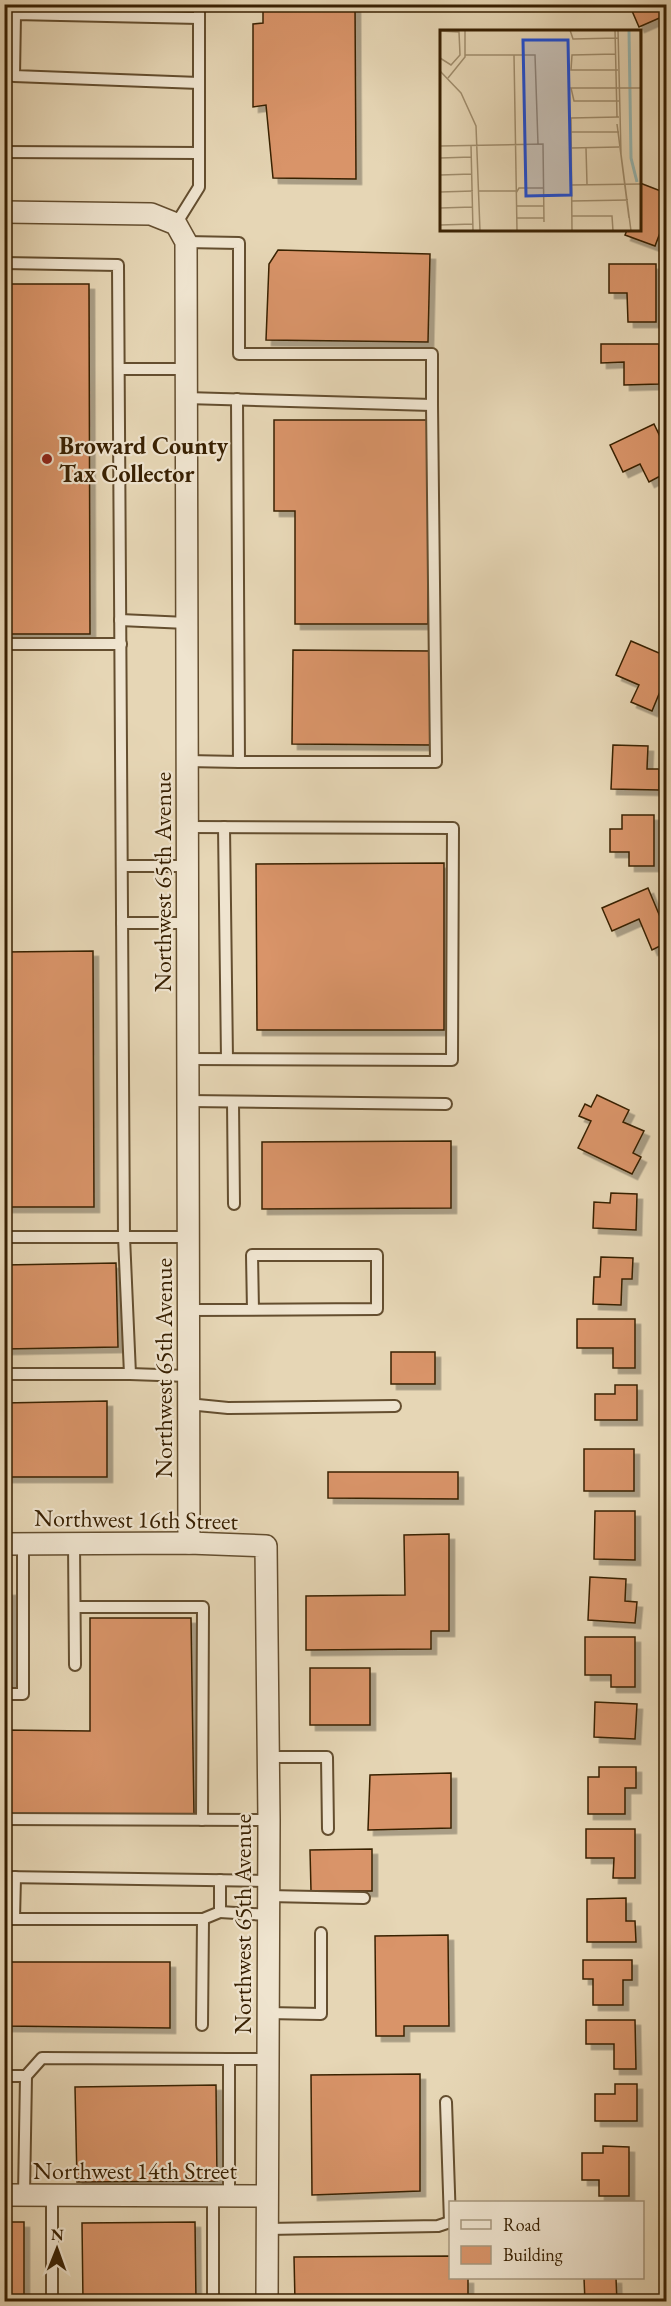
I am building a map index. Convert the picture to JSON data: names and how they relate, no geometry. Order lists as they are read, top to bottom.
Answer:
{
  "streets": {
    "street": ["Northwest 65th Avenue", "Northwest 16th Street", "Northwest 14th Street"]
  },
  "crossings": [
    ["Northwest 65th Avenue", "Northwest 16th Street"],
    ["Northwest 65th Avenue", "Northwest 14th Street"]
  ],
  "places": ["Broward County Tax Collector"],
  "legend": ["Road", "Building"],
  "north": "top"
}
